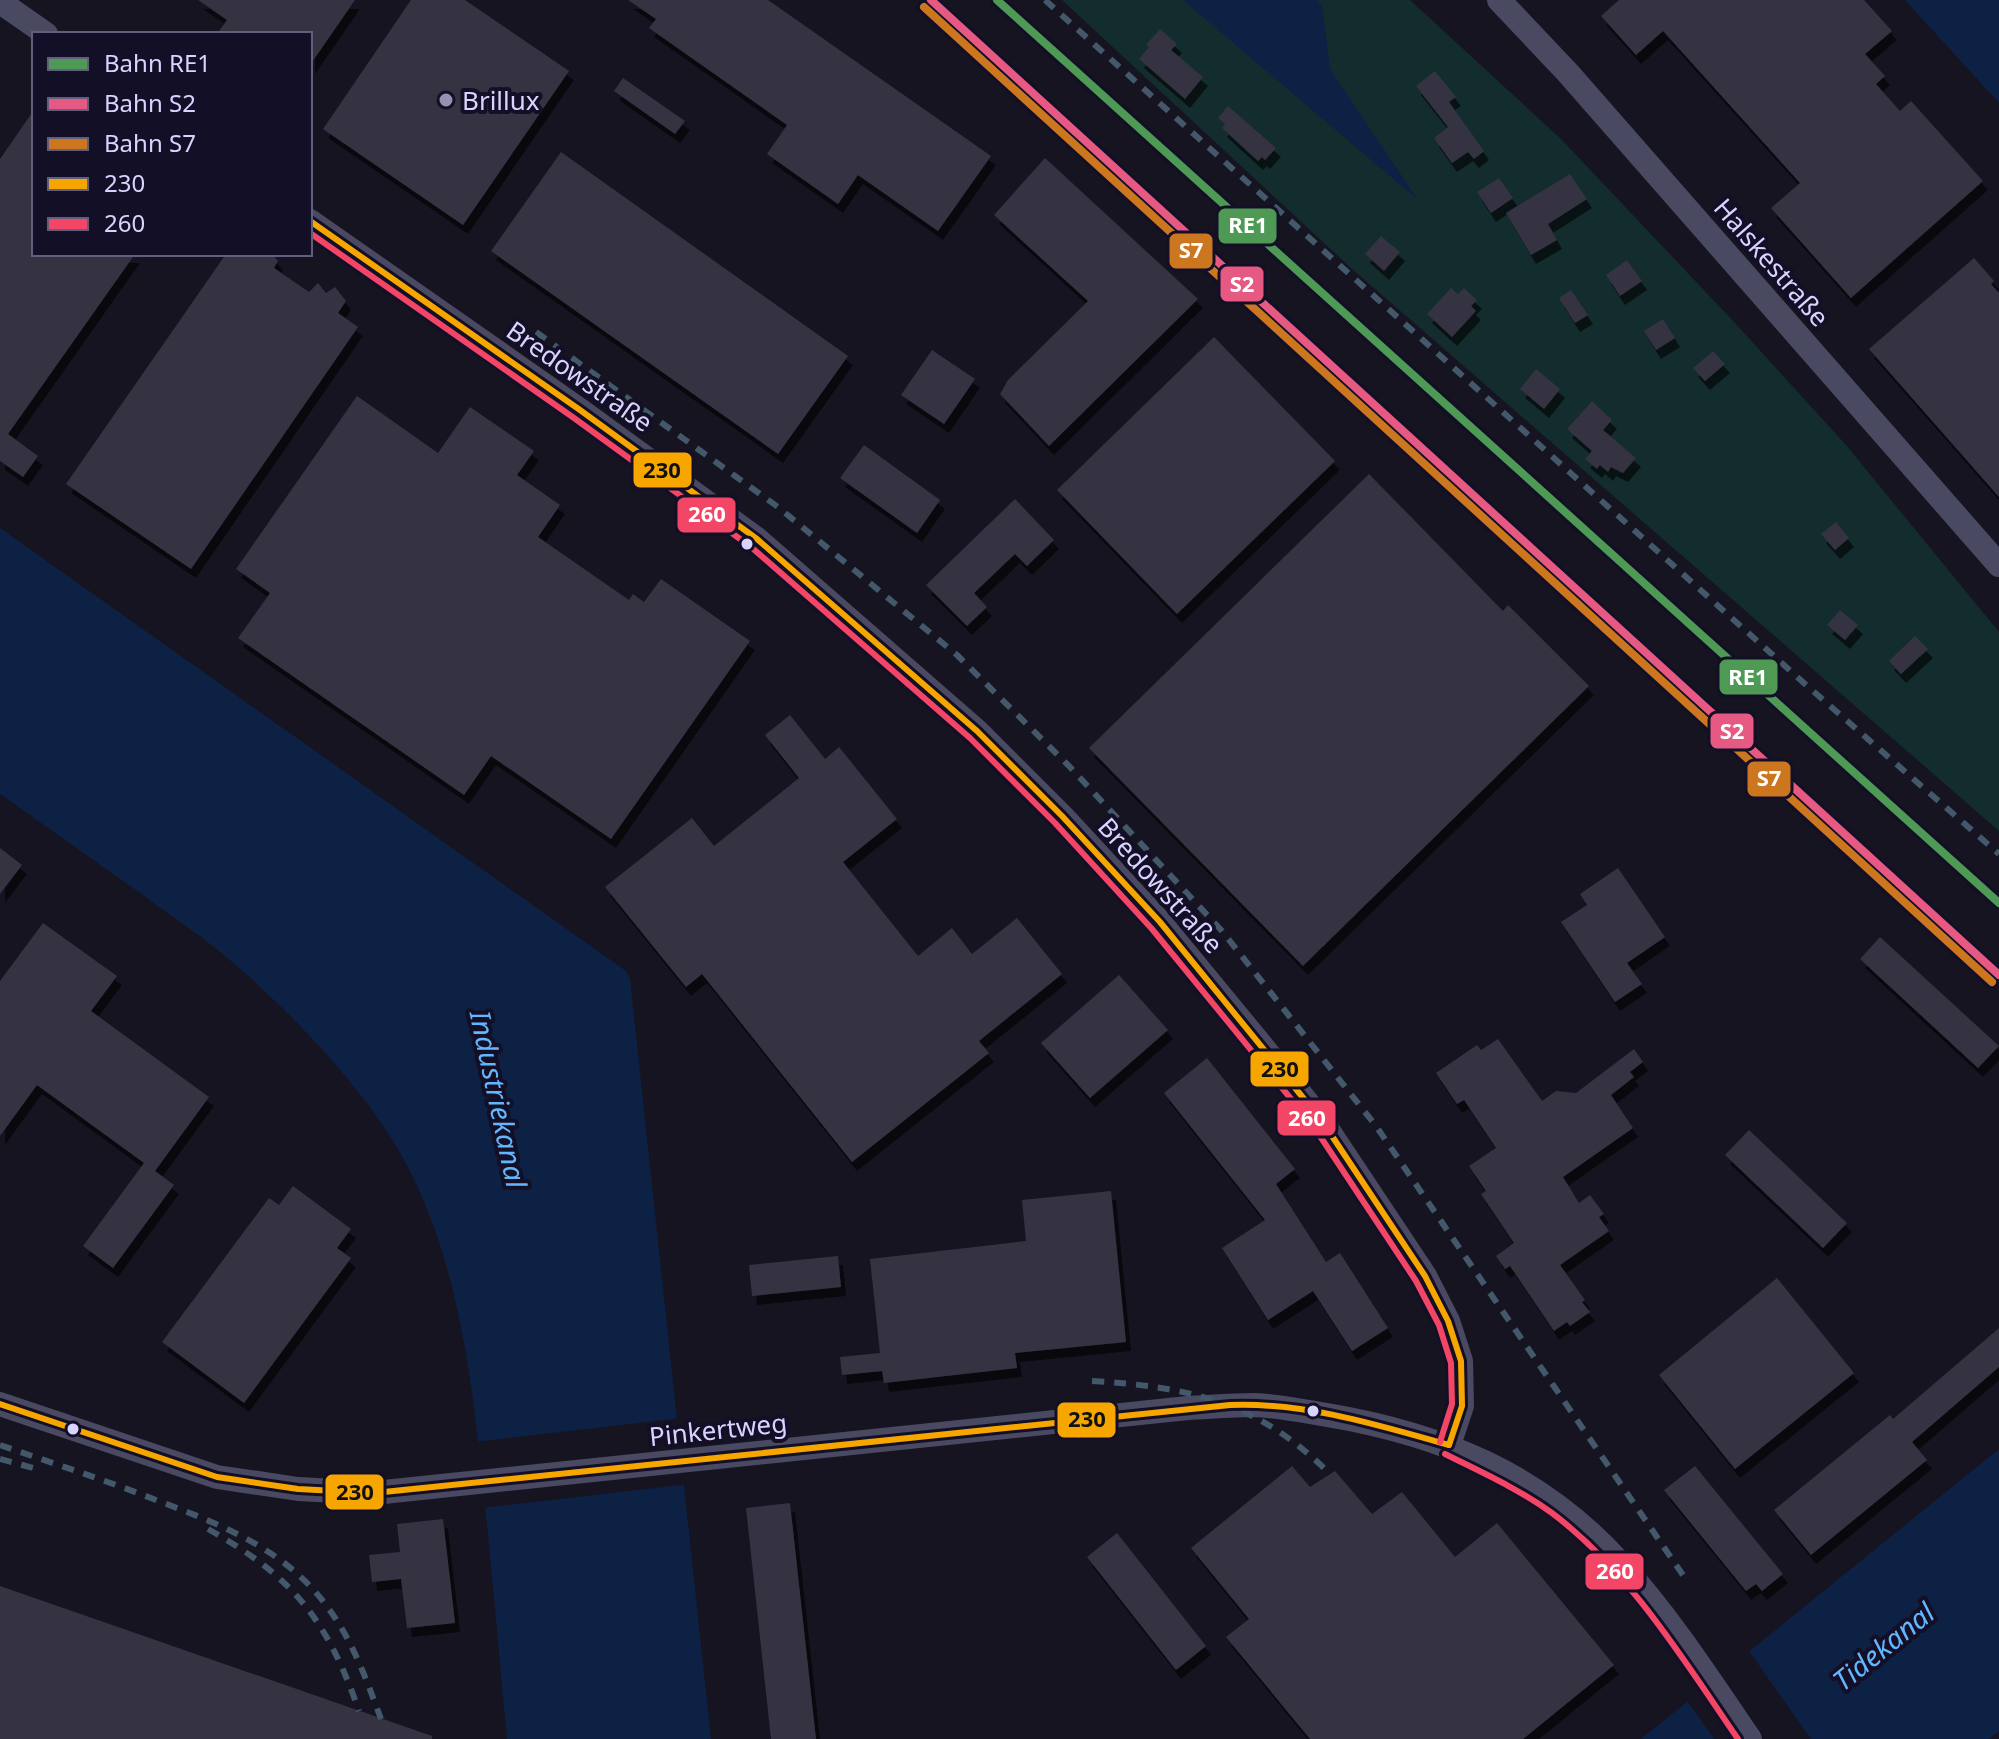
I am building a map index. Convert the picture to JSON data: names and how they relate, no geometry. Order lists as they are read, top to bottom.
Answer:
{
  "streets": {
    "street": ["Halskestraße", "Bredowstraße", "Pinkertweg"]
  },
  "crossings": [
    ["Bredowstraße", "Pinkertweg"]
  ],
  "water": ["Industriekanal", "Tidekanal"],
  "places": ["Brillux"],
  "lines": [
    "rail line RE1",
    "rail line S2",
    "rail line S7",
    "transit line 230",
    "transit line 260"
  ],
  "legend": [
    "Bahn RE1",
    "Bahn S2",
    "Bahn S7",
    "230",
    "260"
  ]
}
